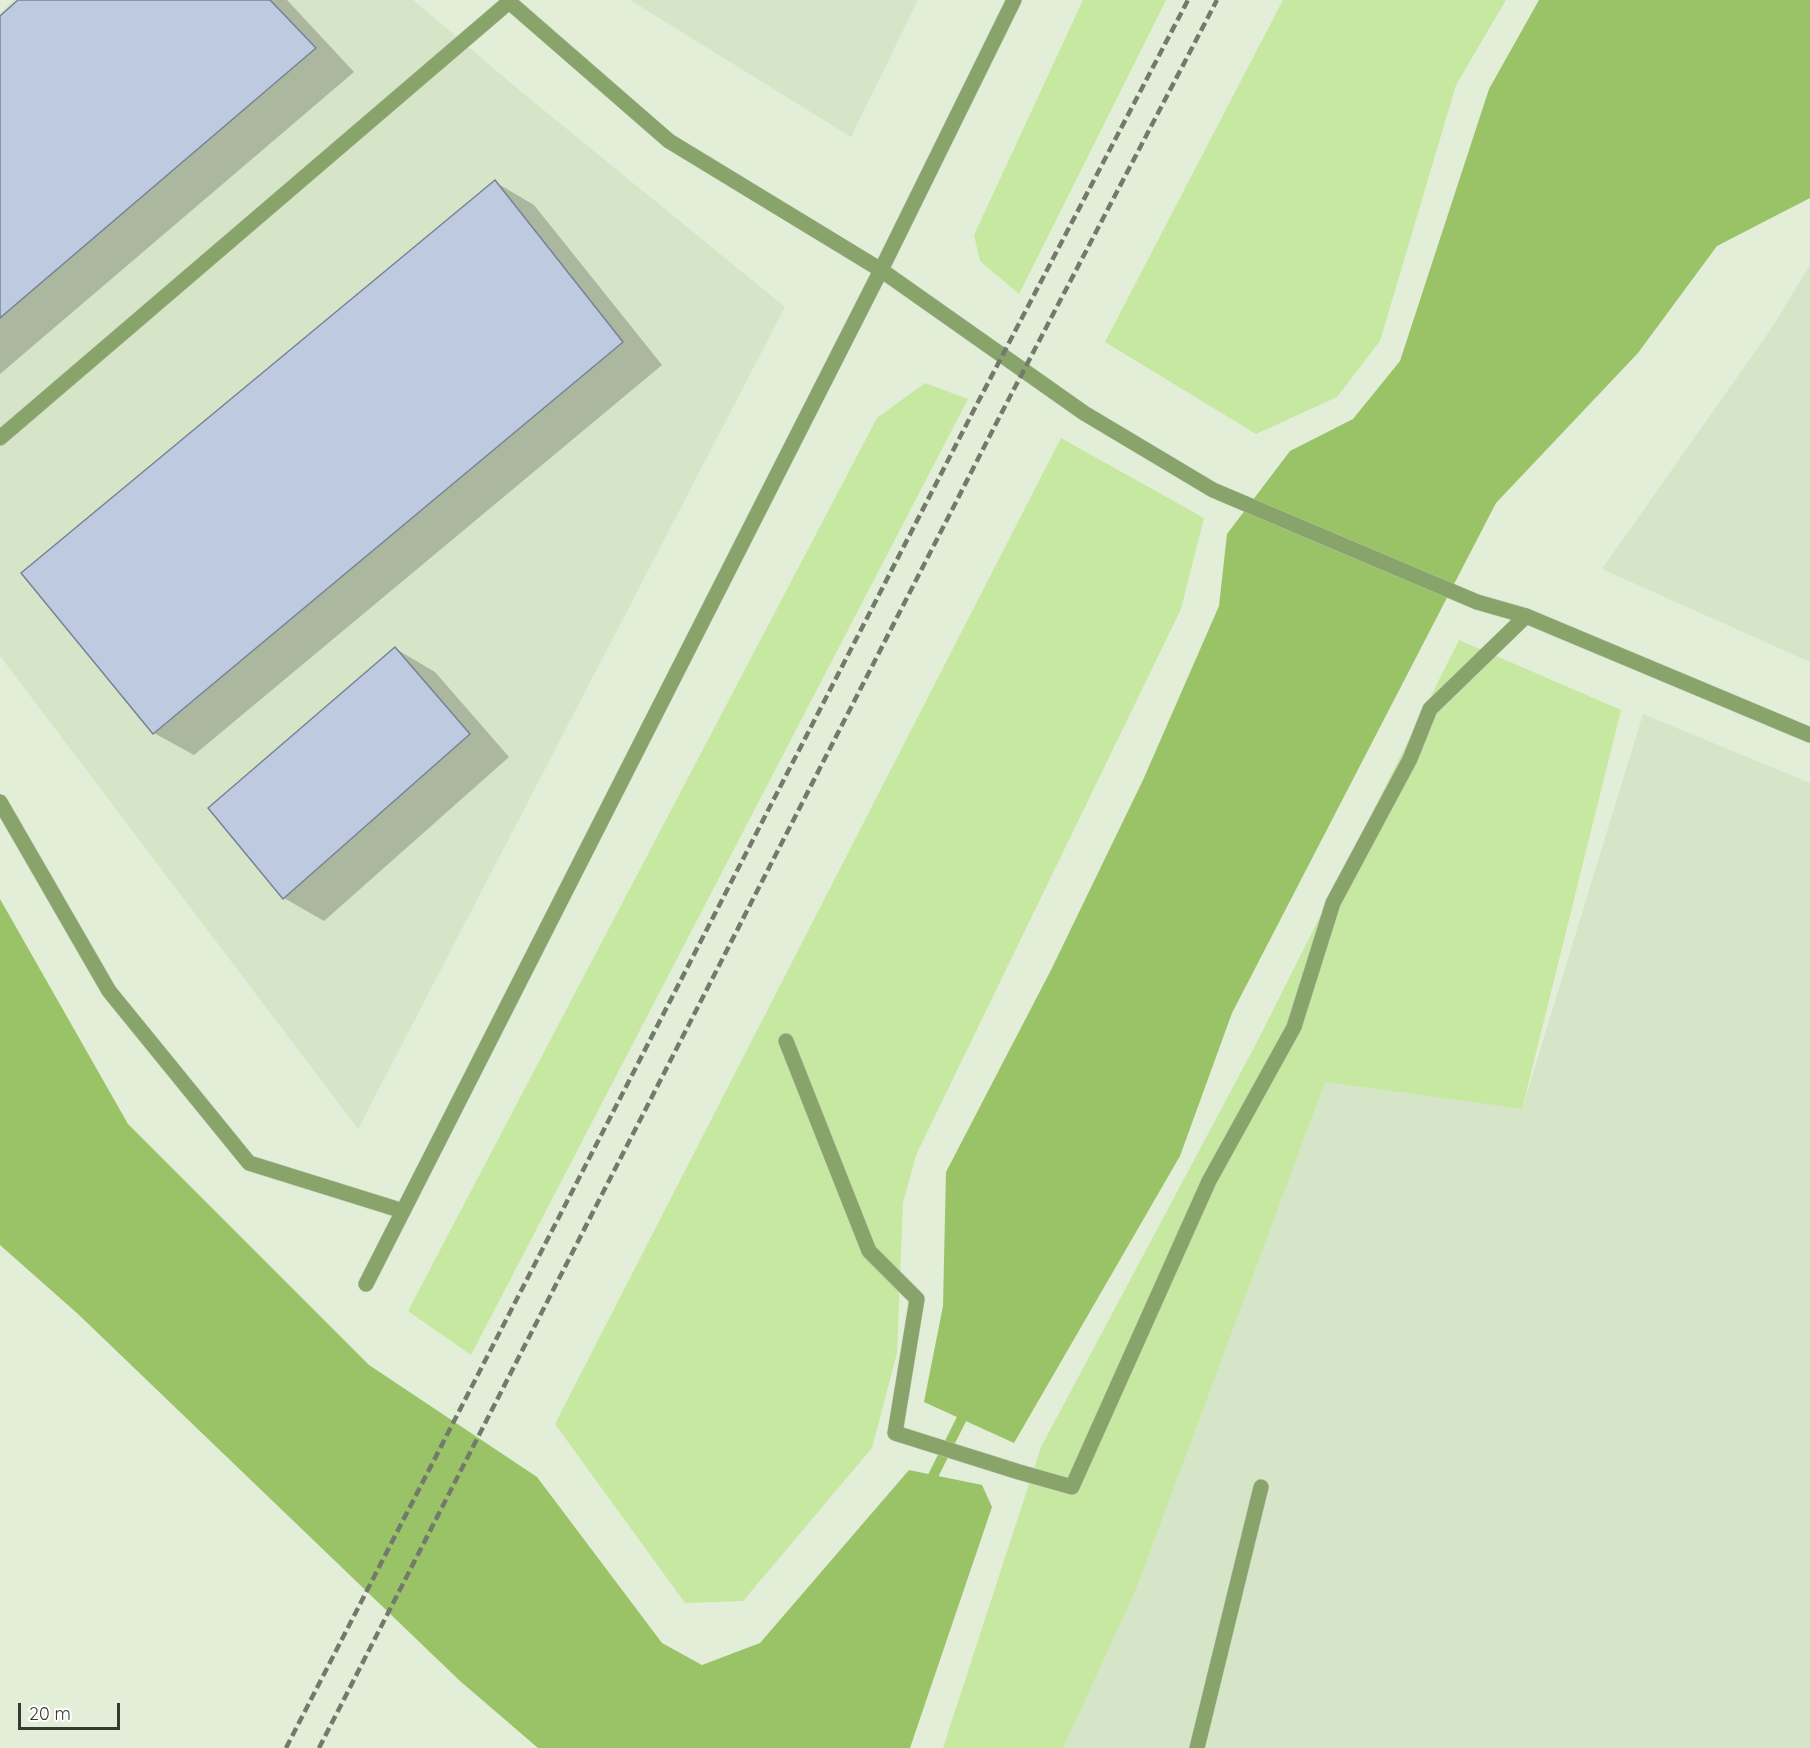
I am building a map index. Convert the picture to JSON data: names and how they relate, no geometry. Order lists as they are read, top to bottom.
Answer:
{
  "scale_bar": "20 m"
}
